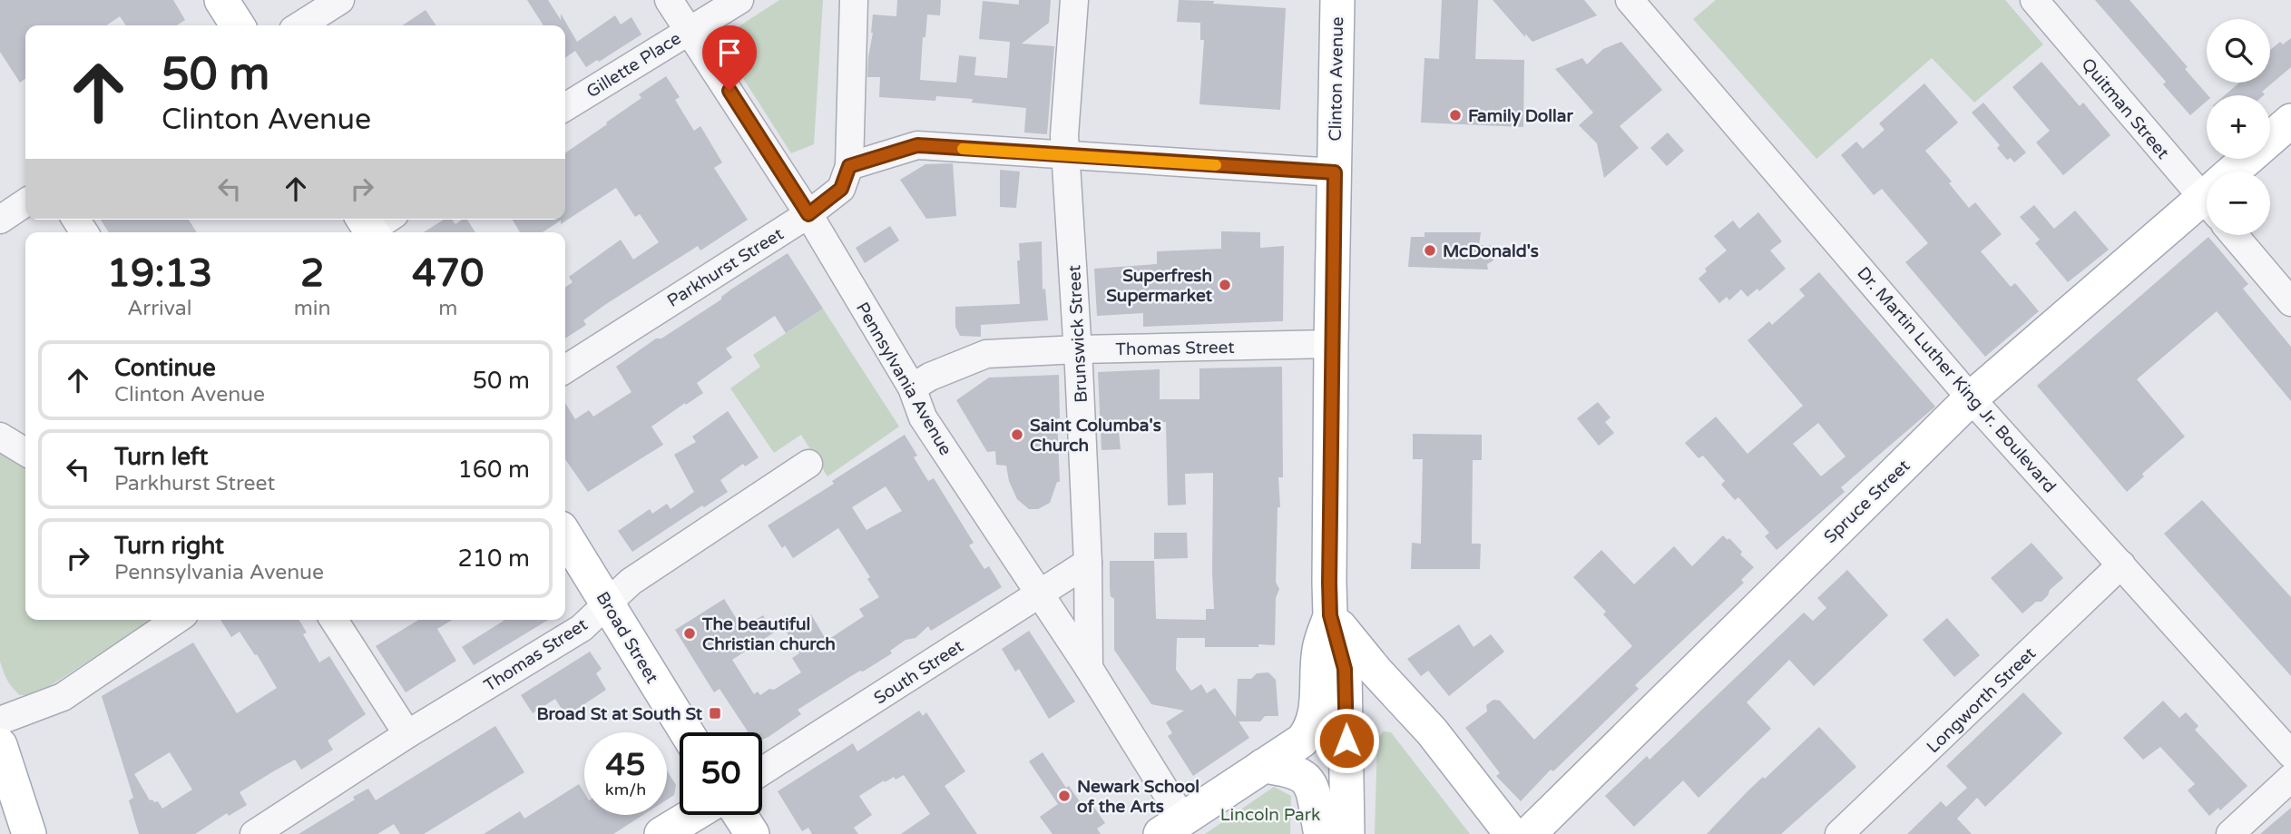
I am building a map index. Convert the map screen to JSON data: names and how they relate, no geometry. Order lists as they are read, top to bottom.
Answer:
{
  "streets": {
    "main road": ["Clinton Avenue", "Spruce Street", "Broad Street"],
    "street": [
      "Gillette Place",
      "Quitman Street",
      "Parkhurst Street",
      "Brunswick Street",
      "Thomas Street",
      "Pennsylvania Avenue",
      "Dr. Martin Luther King Jr. Boulevard",
      "South Street",
      "Longworth Street"
    ]
  },
  "crossings": [
    ["Gillette Place", "Pennsylvania Avenue"],
    ["Clinton Avenue", "Thomas Street"],
    ["Parkhurst Street", "Pennsylvania Avenue"],
    ["Brunswick Street", "Thomas Street"],
    ["Brunswick Street", "Pennsylvania Avenue"],
    ["Brunswick Street", "South Street"],
    ["Thomas Street", "Pennsylvania Avenue"],
    ["Thomas Street", "Broad Street"],
    ["Pennsylvania Avenue", "South Street"],
    ["Dr. Martin Luther King Jr. Boulevard", "Spruce Street"],
    ["Dr. Martin Luther King Jr. Boulevard", "Longworth Street"]
  ],
  "parks": ["Lincoln Park"],
  "places": {
    "other": [
      "Family Dollar",
      "McDonald's",
      "Superfresh Supermarket",
      "Saint Columba's Church",
      "The beautiful Christian church",
      "Newark School of the Arts"
    ],
    "transit": ["Broad St at South St"]
  },
  "page": {
    "map_buttons": ["+", "−"],
    "turn": ["50 m", "Clinton Avenue"],
    "eta": [
      "19:13",
      "Arrival",
      "2",
      "min",
      "470",
      "m"
    ],
    "list": [
      {
        "name": "Continue",
        "note": "Clinton Avenue",
        "value": "50 m"
      },
      {
        "name": "Turn left",
        "note": "Parkhurst Street",
        "value": "160 m"
      },
      {
        "name": "Turn right",
        "note": "Pennsylvania Avenue",
        "value": "210 m"
      }
    ],
    "speed": "45 km/h",
    "limit": "50"
  }
}
